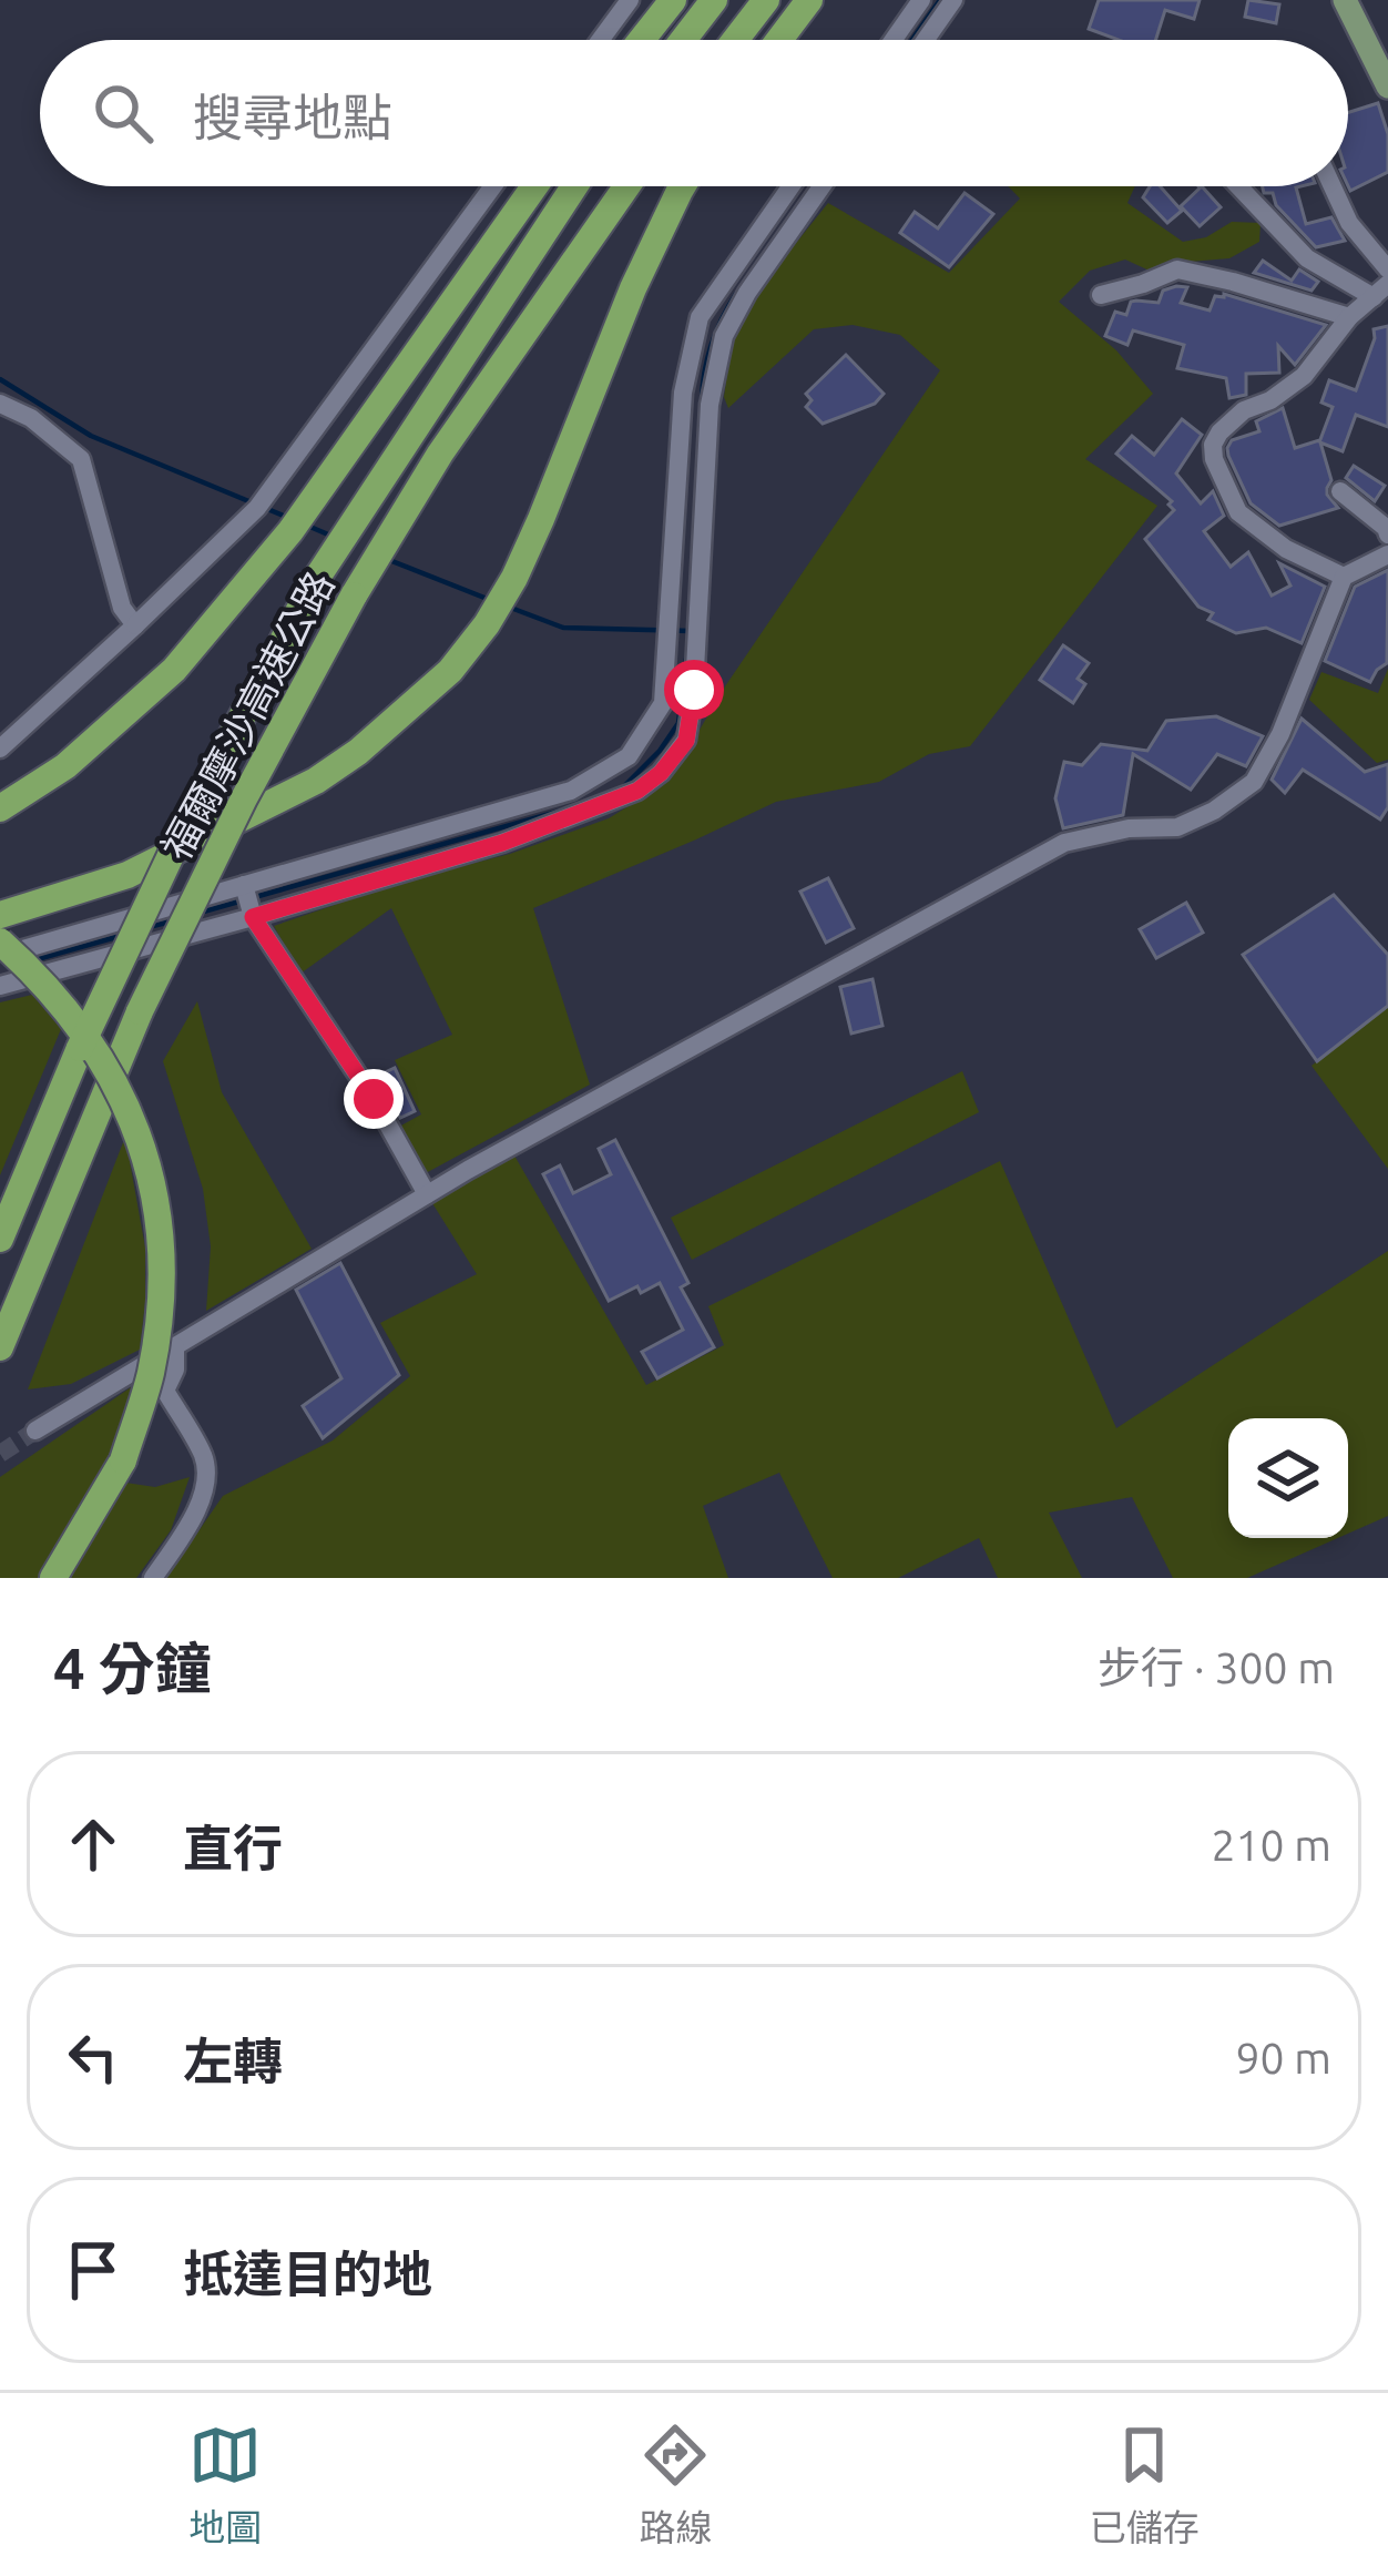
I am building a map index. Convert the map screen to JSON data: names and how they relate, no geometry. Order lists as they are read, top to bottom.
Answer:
{
  "streets": {
    "highway": ["福爾摩沙高速公路"]
  },
  "page": {
    "search": "搜尋地點",
    "heading": ["4 分鐘", "步行 · 300 m"],
    "list": [
      ["直行", "210 m"],
      ["左轉", "90 m"],
      "抵達目的地"
    ],
    "nav": ["地圖", "路線", "已儲存"]
  }
}
